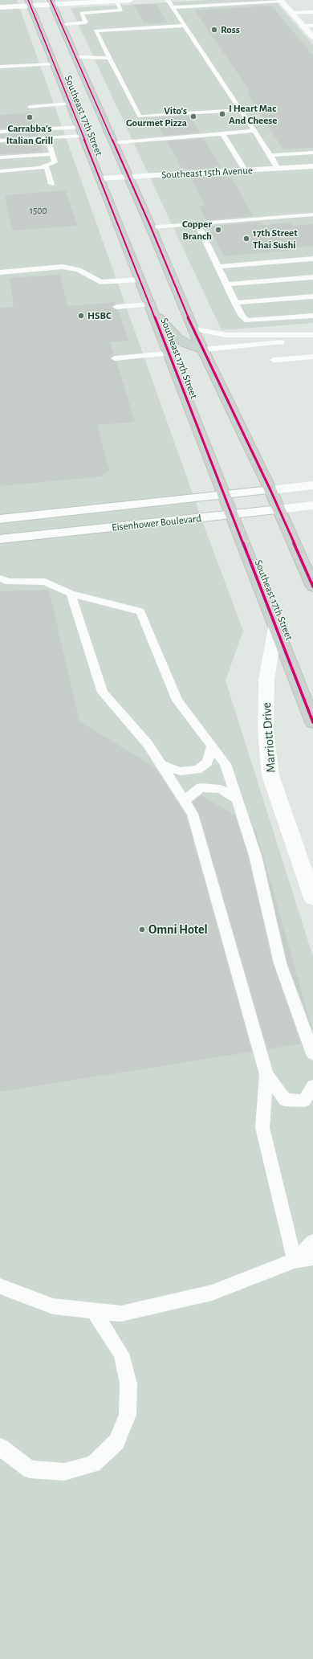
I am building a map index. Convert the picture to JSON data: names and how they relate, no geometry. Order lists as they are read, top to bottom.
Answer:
{
  "streets": {
    "main road": ["Southeast 17th Street"],
    "street": ["Southeast 15th Avenue", "Eisenhower Boulevard", "Marriott Drive"]
  },
  "crossings": [
    ["Southeast 17th Street", "Southeast 15th Avenue"],
    ["Southeast 17th Street", "Eisenhower Boulevard"],
    ["Southeast 17th Street", "Marriott Drive"]
  ],
  "places": [
    "Ross",
    "I Heart Mac And Cheese",
    "Vito's Gourmet Pizza",
    "Carrabba's Italian Grill",
    "Copper Branch",
    "17th Street Thai Sushi",
    "HSBC",
    "Omni Hotel"
  ],
  "house_numbers": ["1500"]
}
